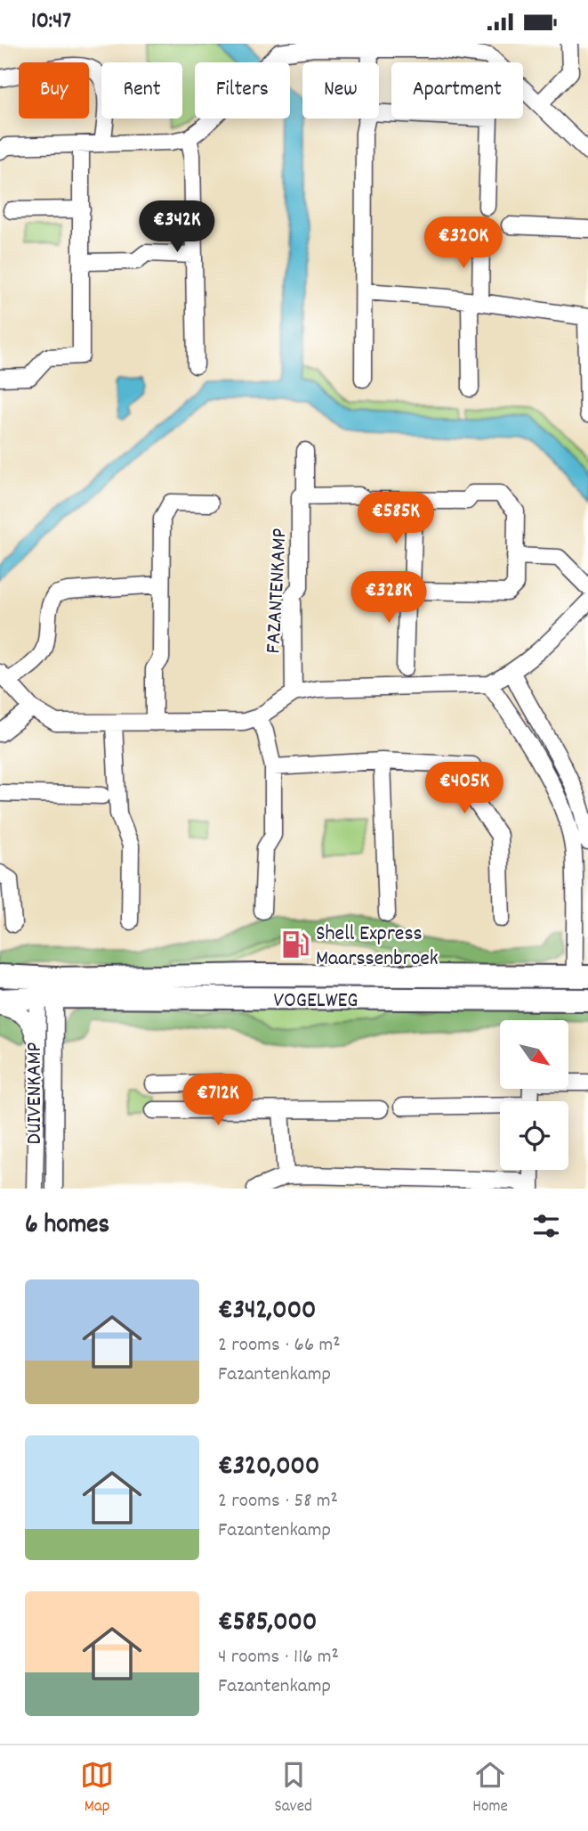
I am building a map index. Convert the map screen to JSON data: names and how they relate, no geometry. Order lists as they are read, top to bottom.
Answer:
{
  "streets": {
    "street": ["FAZANTENKAMP", "VOGELWEG", "DUIVENKAMP"]
  },
  "crossings": [
    ["VOGELWEG", "DUIVENKAMP"]
  ],
  "places": {
    "fuel station": ["Shell Express Maarssenbroek"]
  },
  "north": "bottom right",
  "page": {
    "status": "10:47",
    "chip": [
      "Buy",
      "Rent",
      "Filters",
      "New",
      "Apartment"
    ],
    "price": [
      "€342K",
      "€320K",
      "€585K",
      "€328K",
      "€405K",
      "€712K"
    ],
    "heading": "6 homes",
    "list": [
      {
        "name": "€342,000",
        "note": "2 rooms · 66 m² · Fazantenkamp"
      },
      {
        "name": "€320,000",
        "note": "2 rooms · 58 m² · Fazantenkamp"
      },
      {
        "name": "€585,000",
        "note": "4 rooms · 116 m² · Fazantenkamp"
      }
    ],
    "tabs": ["Map", "Saved", "Home"]
  }
}
